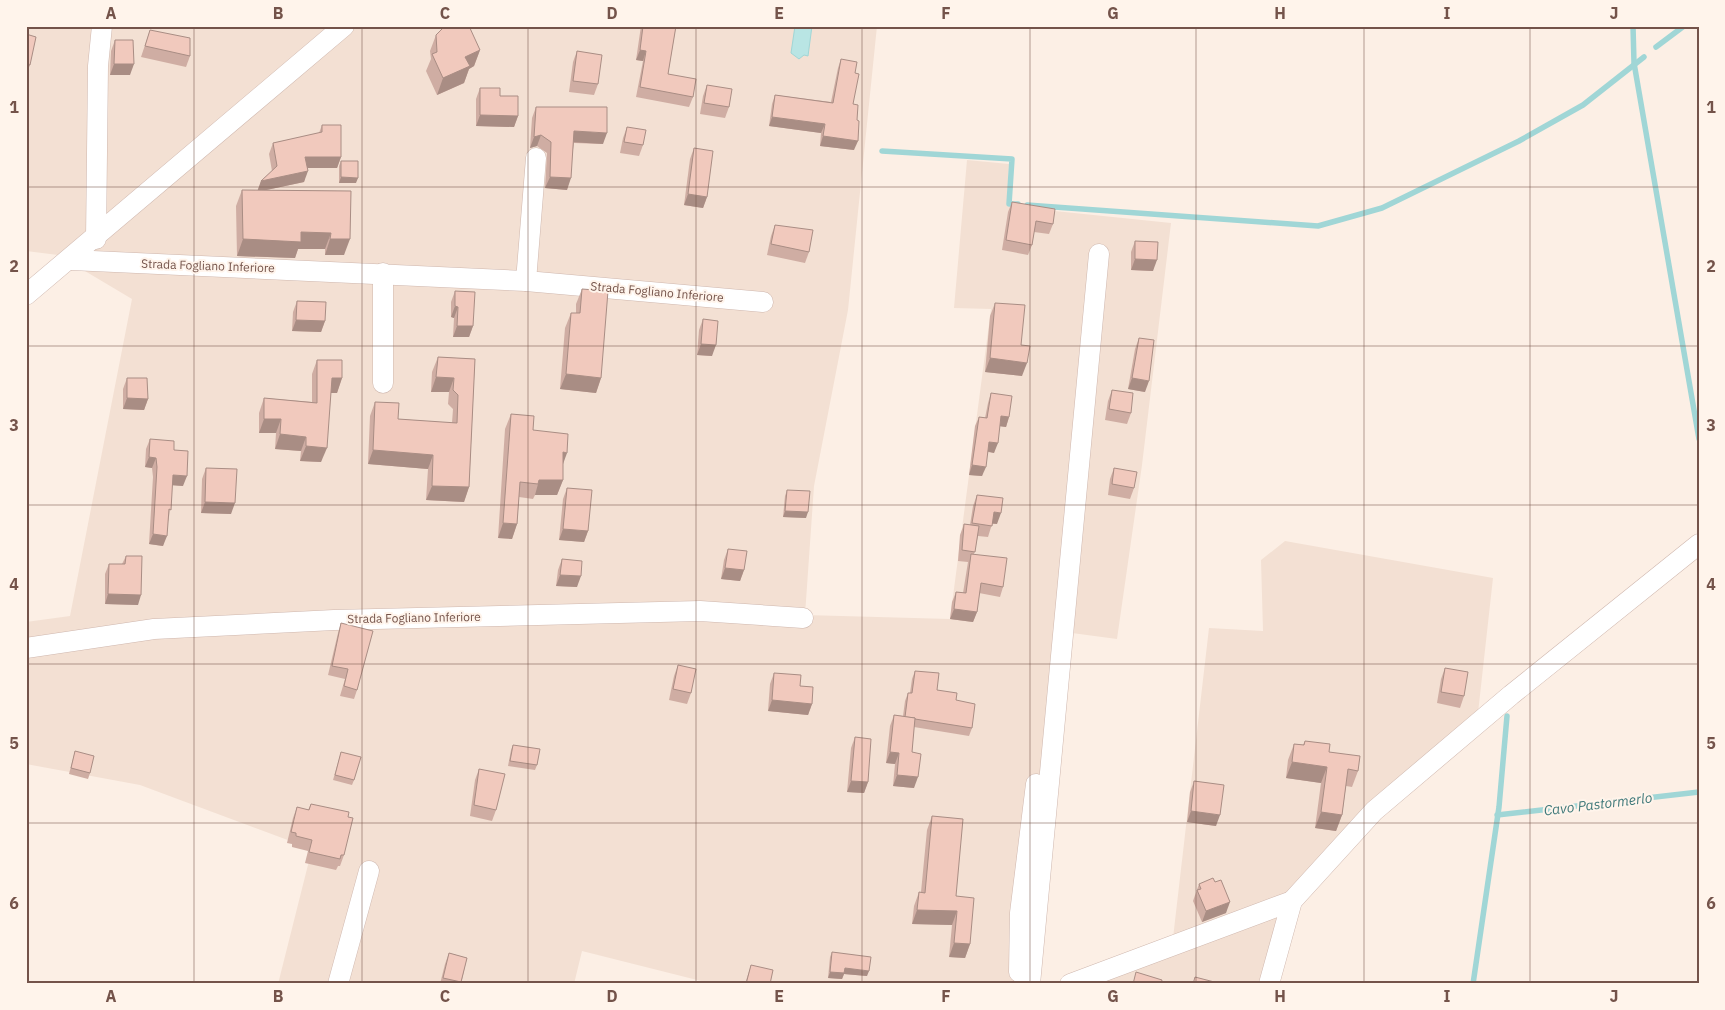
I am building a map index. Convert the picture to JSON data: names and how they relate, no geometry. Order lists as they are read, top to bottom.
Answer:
{
  "streets": {
    "street": ["Strada Fogliano Inferiore"]
  },
  "water": ["Cavo Pastormerlo"],
  "grid": {
    "columns": [
      "A",
      "B",
      "C",
      "D",
      "E",
      "F",
      "G",
      "H",
      "I",
      "J"
    ],
    "rows": [
      "1",
      "2",
      "3",
      "4",
      "5",
      "6"
    ]
  }
}
